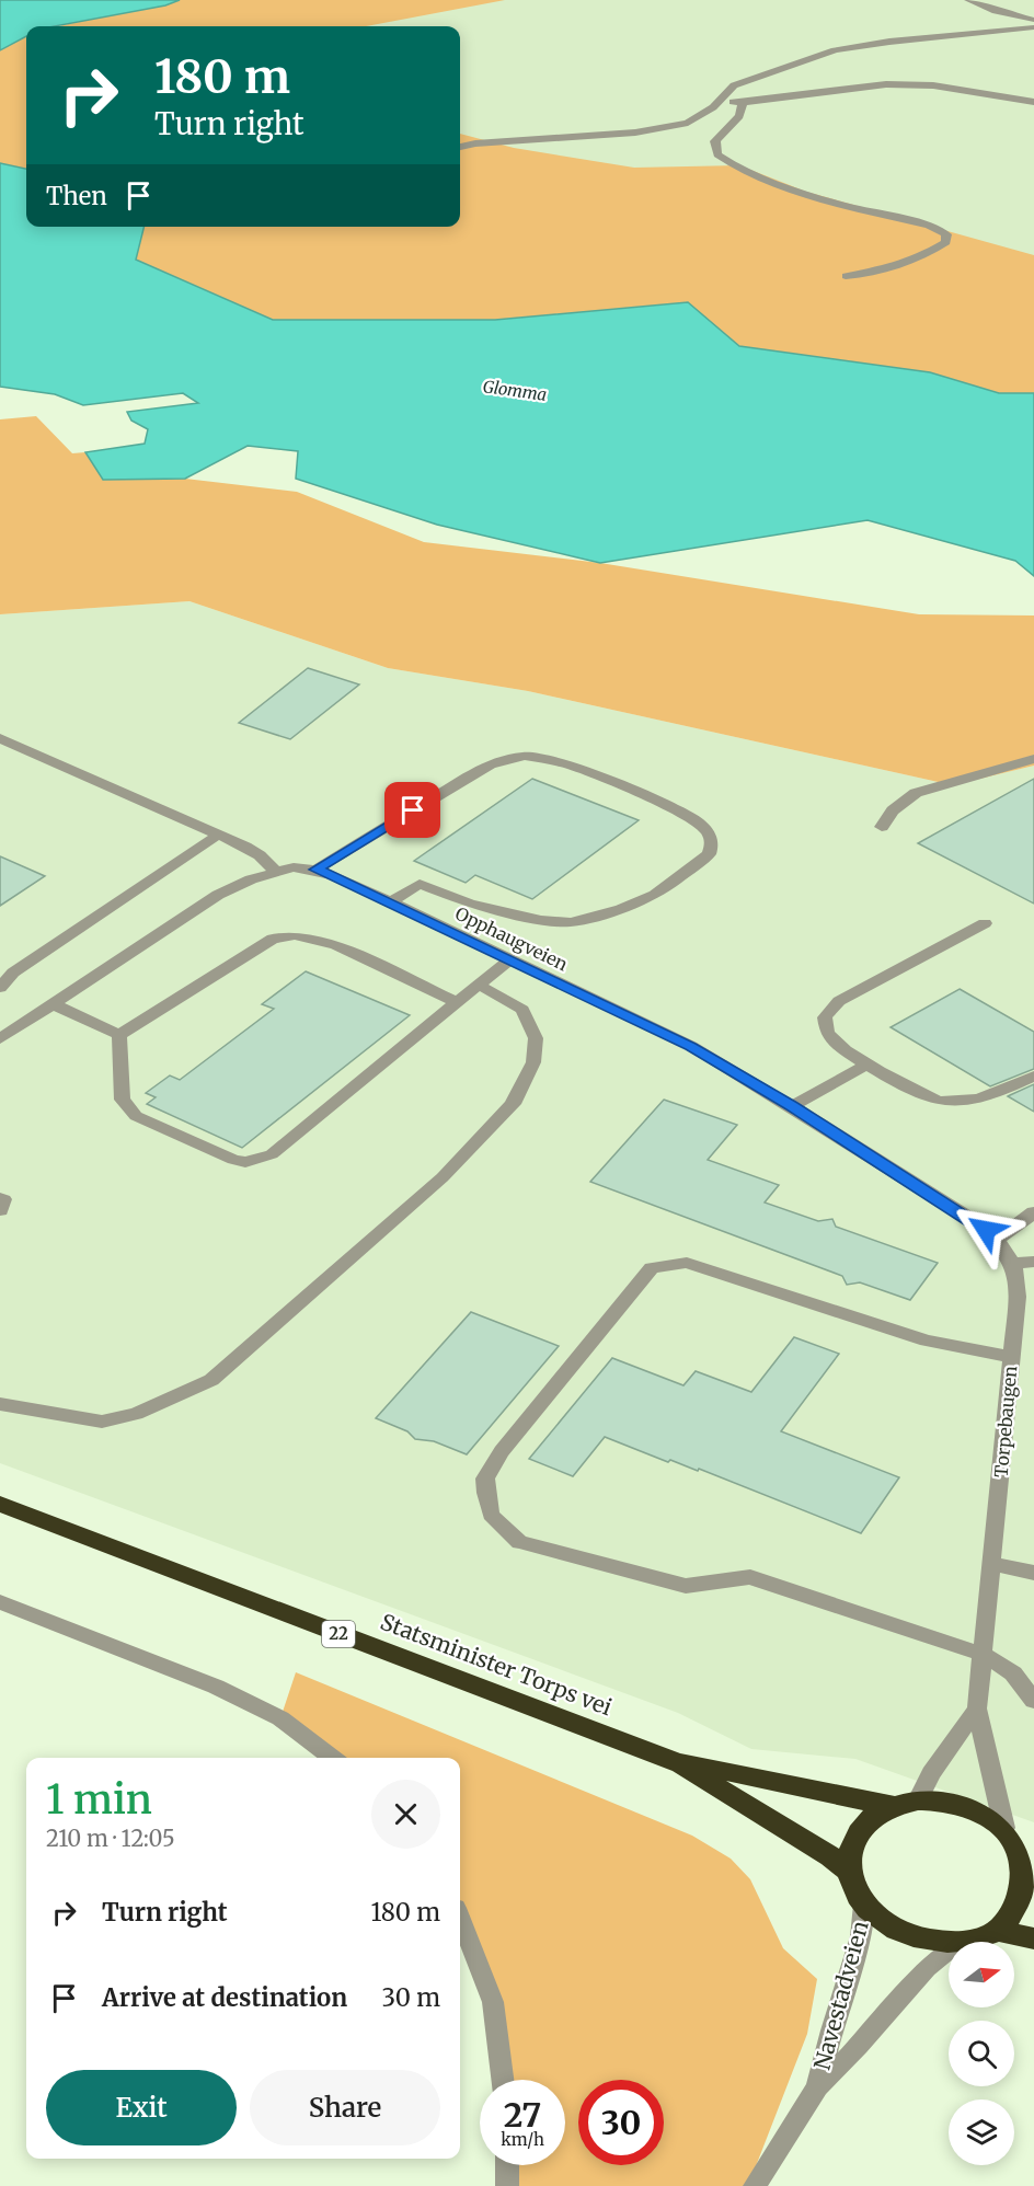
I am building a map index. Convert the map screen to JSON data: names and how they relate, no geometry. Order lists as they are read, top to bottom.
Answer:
{
  "streets": {
    "highway": ["22", "Statsminister Torps vei"],
    "street": ["Opphaugveien", "Torpebaugen", "Navestadveien"]
  },
  "crossings": [
    ["Opphaugveien", "Torpebaugen"],
    ["22", "Statsminister Torps vei"],
    ["22", "Navestadveien"]
  ],
  "water": ["Glomma"],
  "north": "right",
  "page": {
    "turn": ["180 m", "Turn right"],
    "then": "Then",
    "heading": ["1 min", "210 m · 12:05"],
    "list": [
      {
        "name": "Turn right",
        "value": "180 m"
      },
      {
        "name": "Arrive at destination",
        "value": "30 m"
      }
    ],
    "buttons": ["Exit", "Share"],
    "speed": "27 km/h",
    "limit": "30"
  }
}
